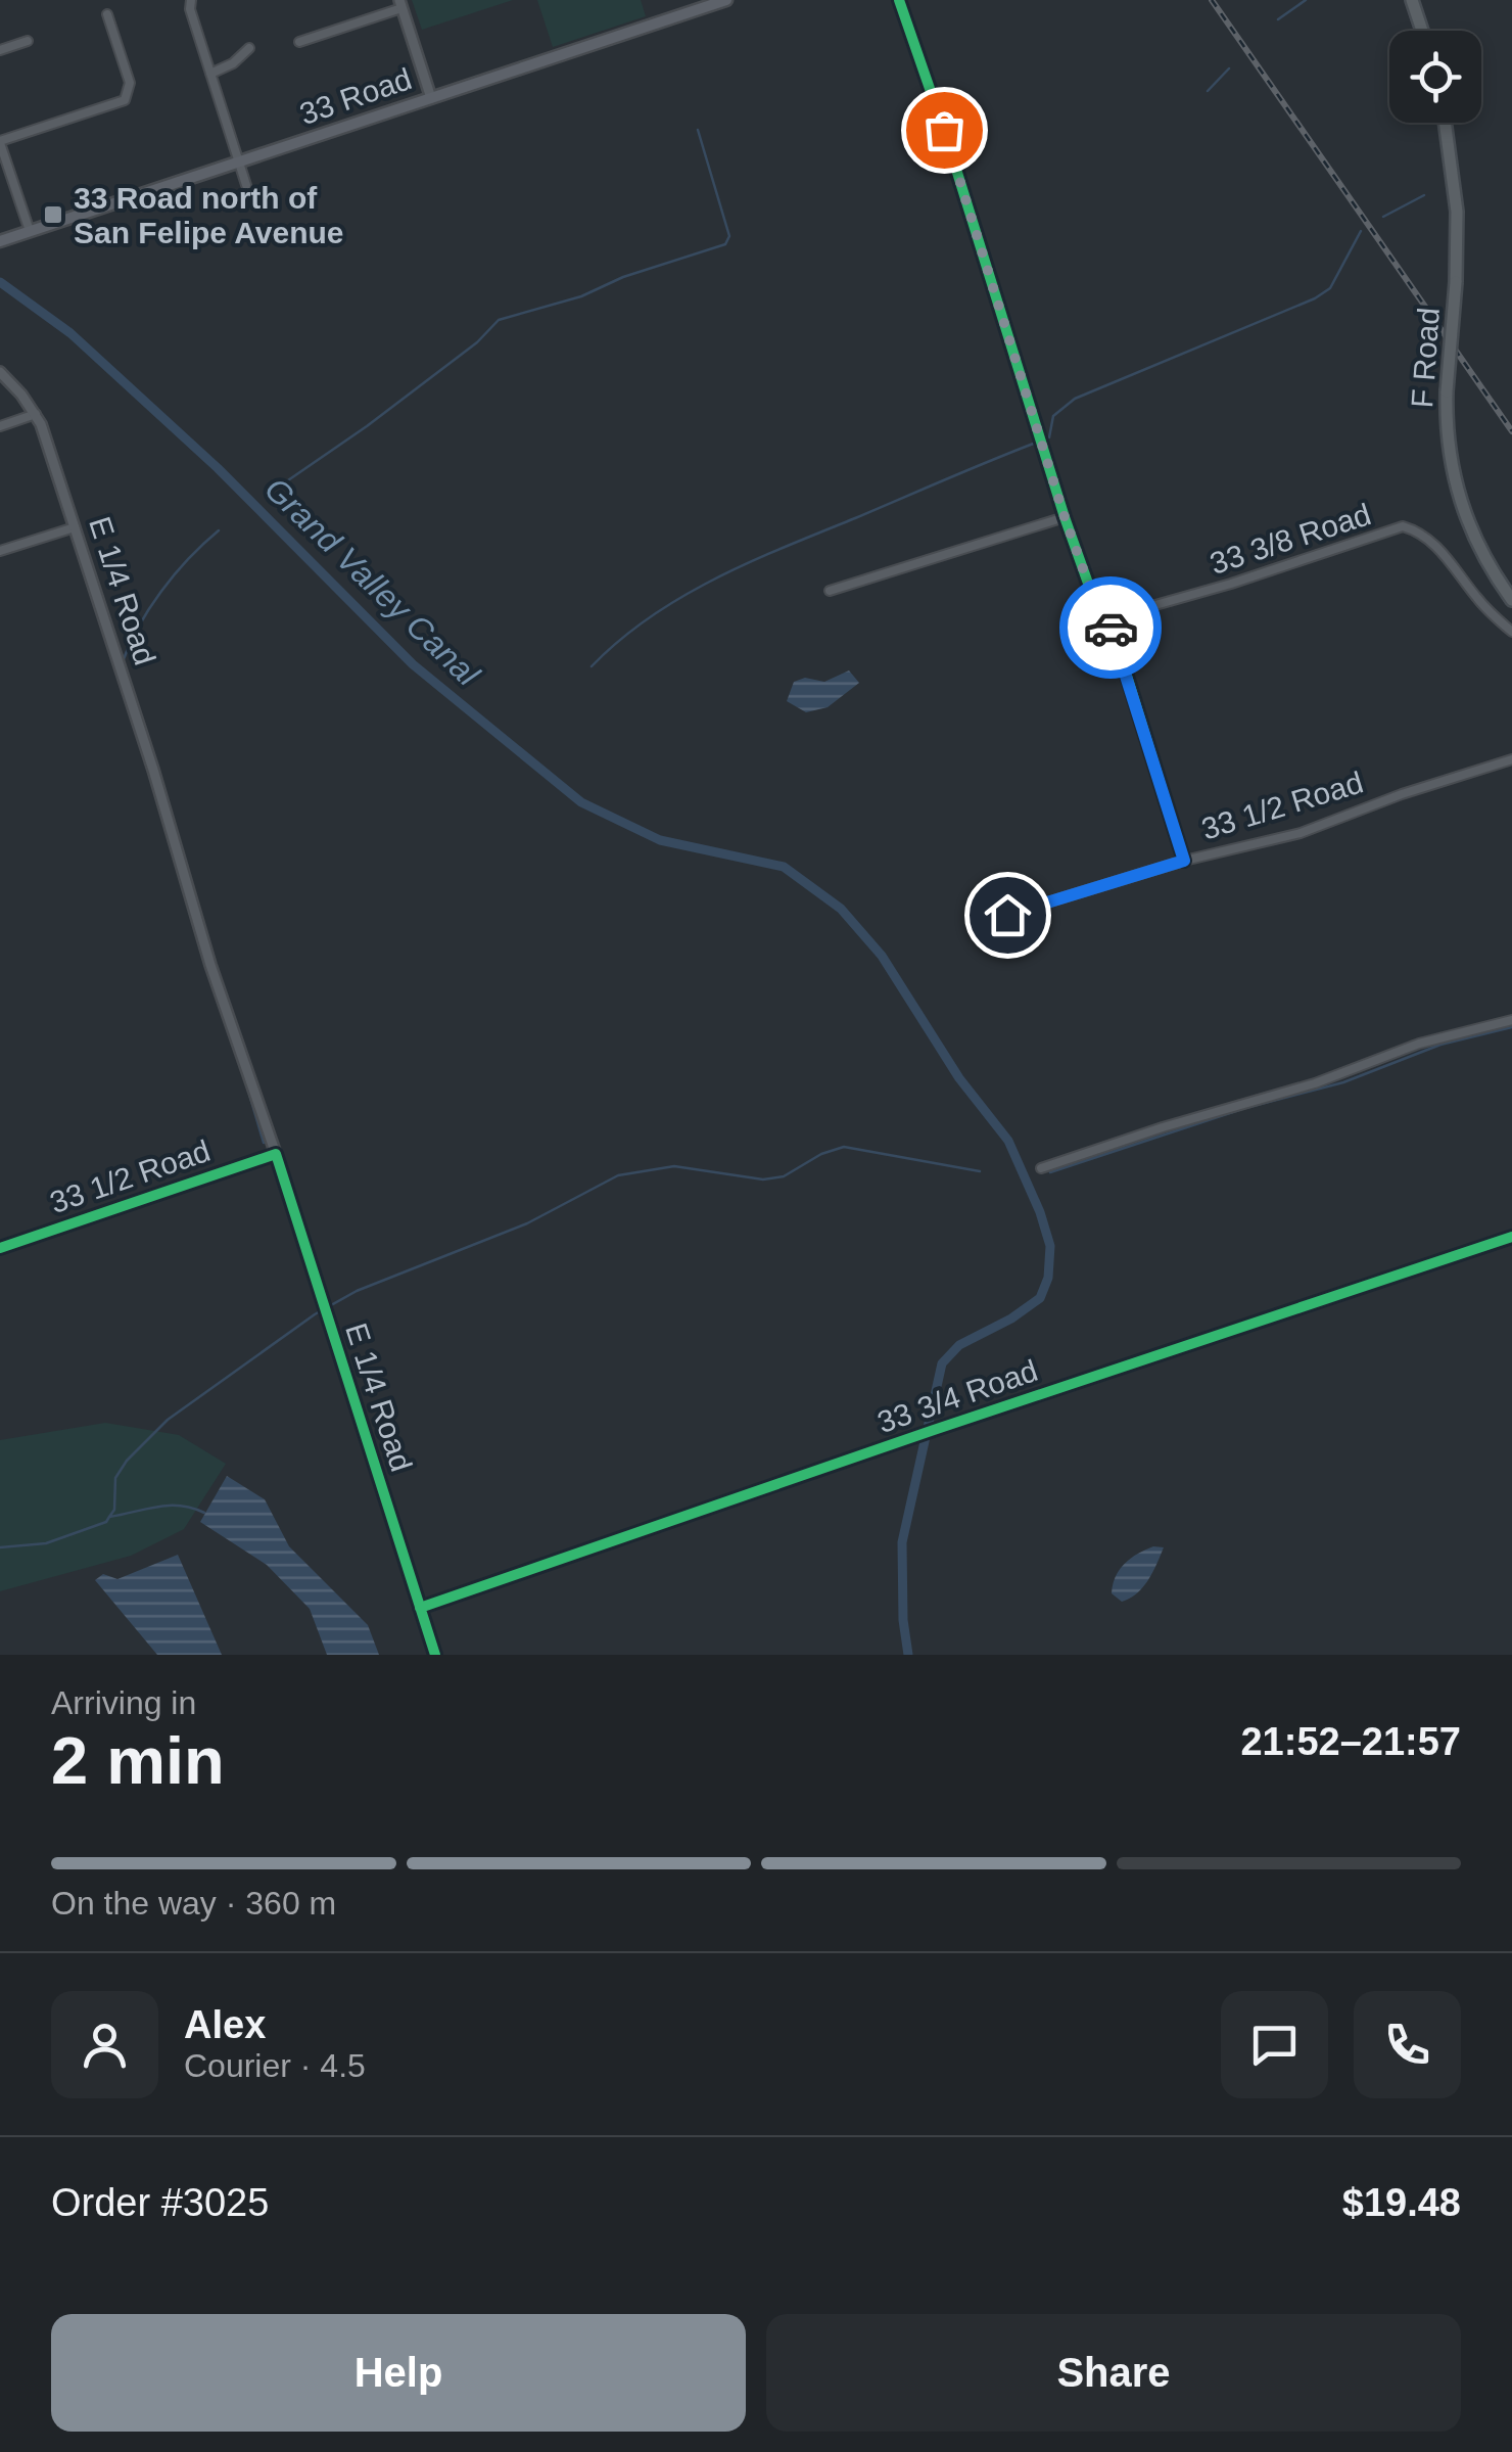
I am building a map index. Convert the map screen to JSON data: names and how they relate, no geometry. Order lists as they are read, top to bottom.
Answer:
{
  "streets": {
    "main road": ["33 Road", "F Road"],
    "street": [
      "33 3/8 Road",
      "E 1/4 Road",
      "33 1/2 Road",
      "33 3/4 Road"
    ]
  },
  "crossings": [
    ["E 1/4 Road", "33 1/2 Road"],
    ["E 1/4 Road", "33 3/4 Road"]
  ],
  "water": ["Grand Valley Canal"],
  "places": {
    "transit": ["33 Road north of San Felipe Avenue"]
  },
  "page": {
    "heading": ["2 min", "Arriving in", "21:52–21:57"],
    "panel": [
      "Alex",
      "Courier · 4.5",
      "Order #3025",
      "$19.48"
    ],
    "bar": "On the way · 360 m",
    "buttons": ["Help", "Share"]
  }
}
